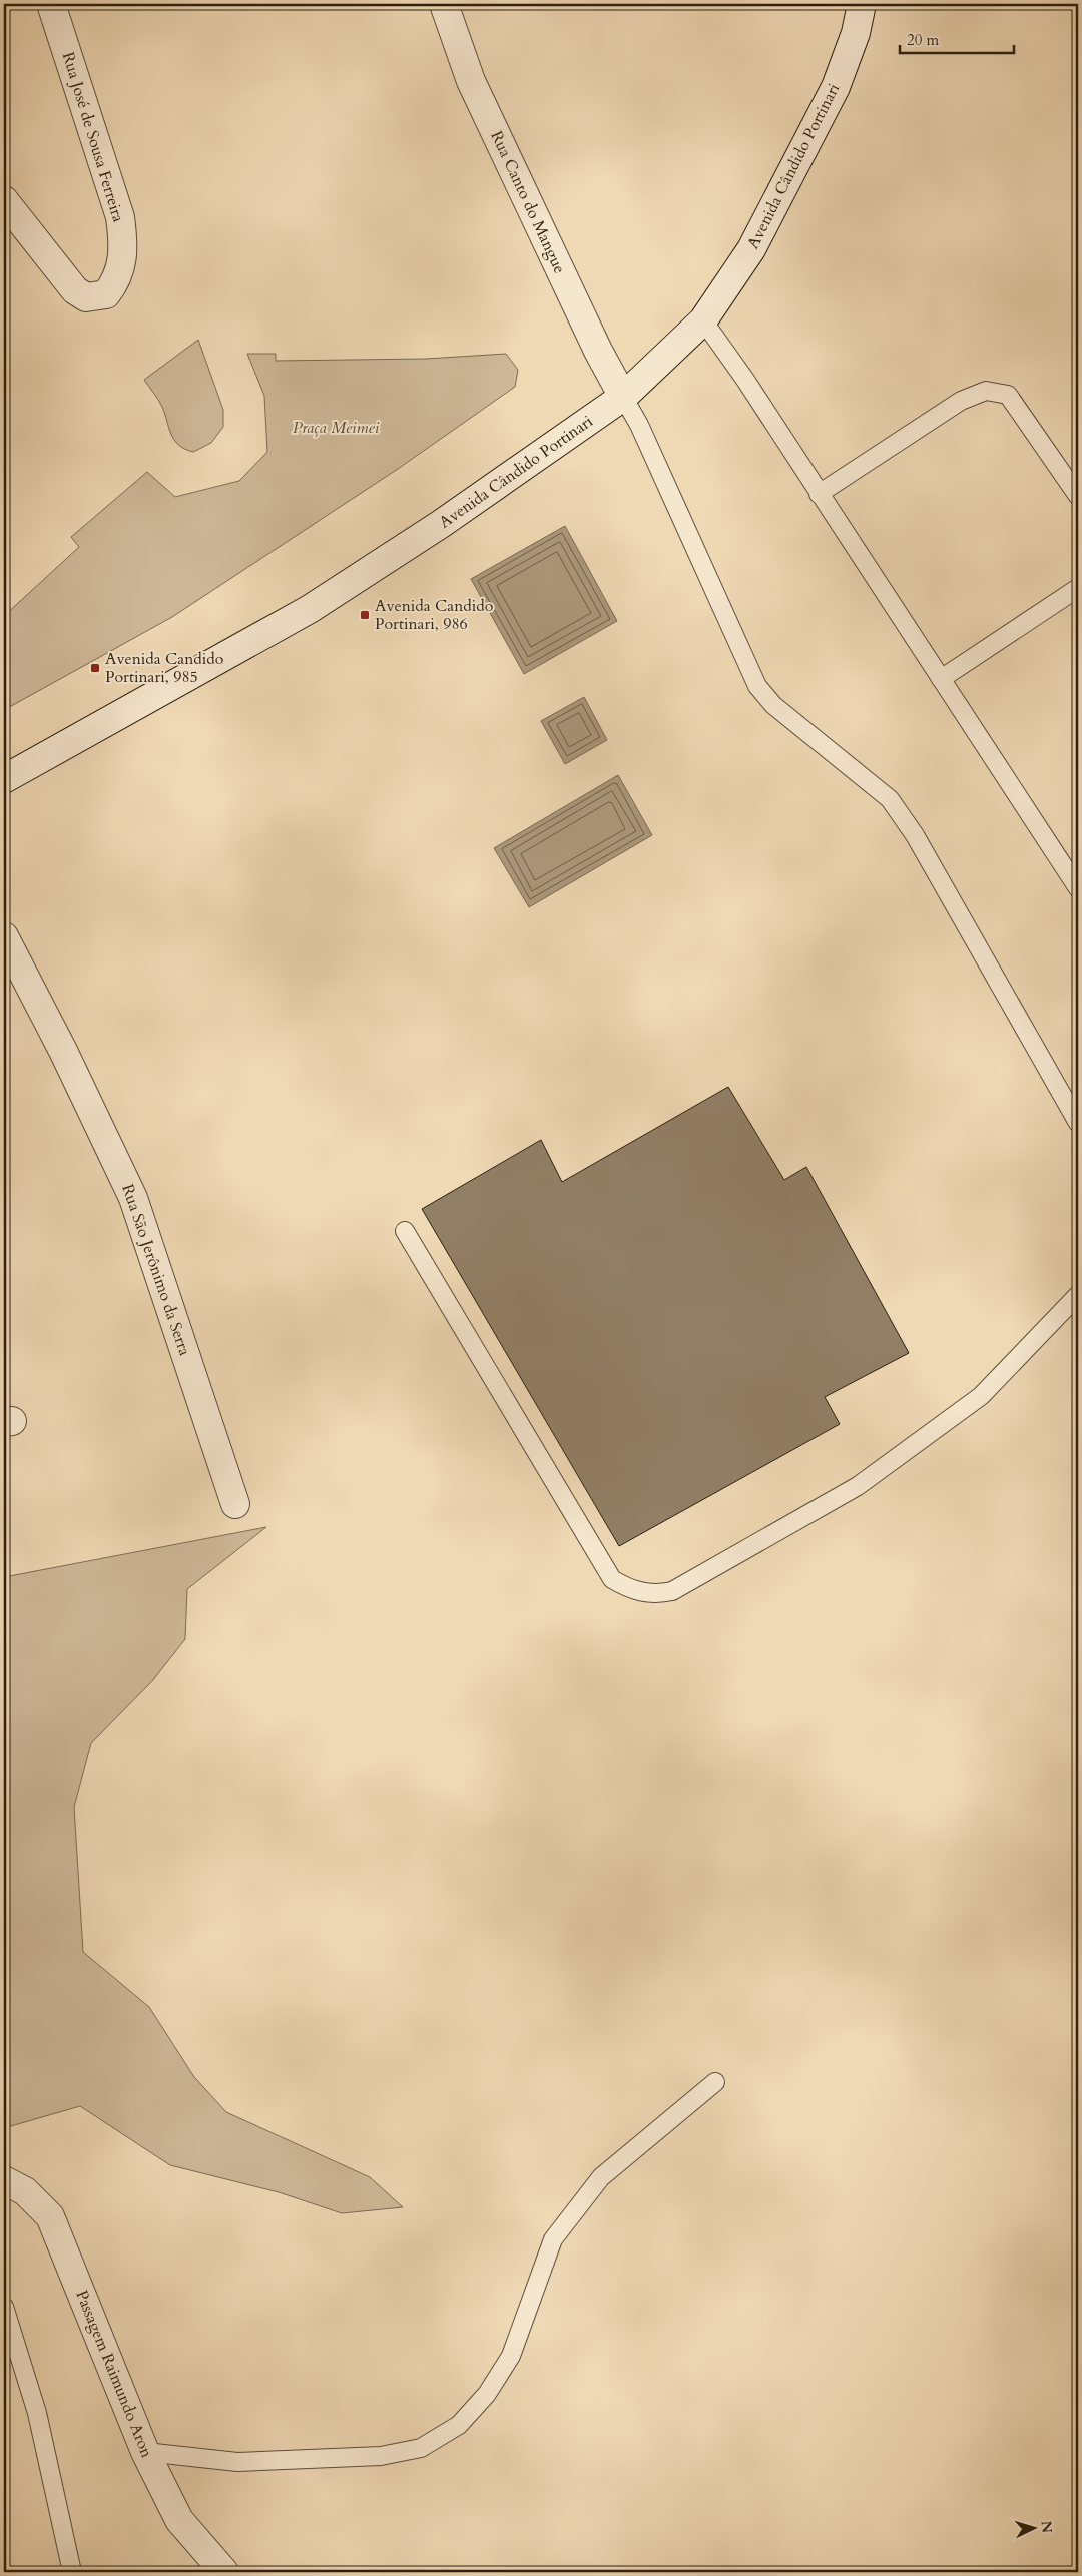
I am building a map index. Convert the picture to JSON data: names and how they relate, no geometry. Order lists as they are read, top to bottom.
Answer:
{
  "streets": {
    "street": [
      "Rua José de Sousa Ferreira",
      "Avenida Cândido Portinari",
      "Rua Canto do Mangue",
      "Rua São Jerônimo da Serra",
      "Passagem Raimundo Aron"
    ]
  },
  "crossings": [
    ["Avenida Cândido Portinari", "Rua Canto do Mangue"]
  ],
  "parks": ["Praça Meimei"],
  "places": {
    "transit": ["Avenida Candido Portinari, 986", "Avenida Candido Portinari, 985"]
  },
  "scale_bar": "20 m",
  "north": "right"
}
